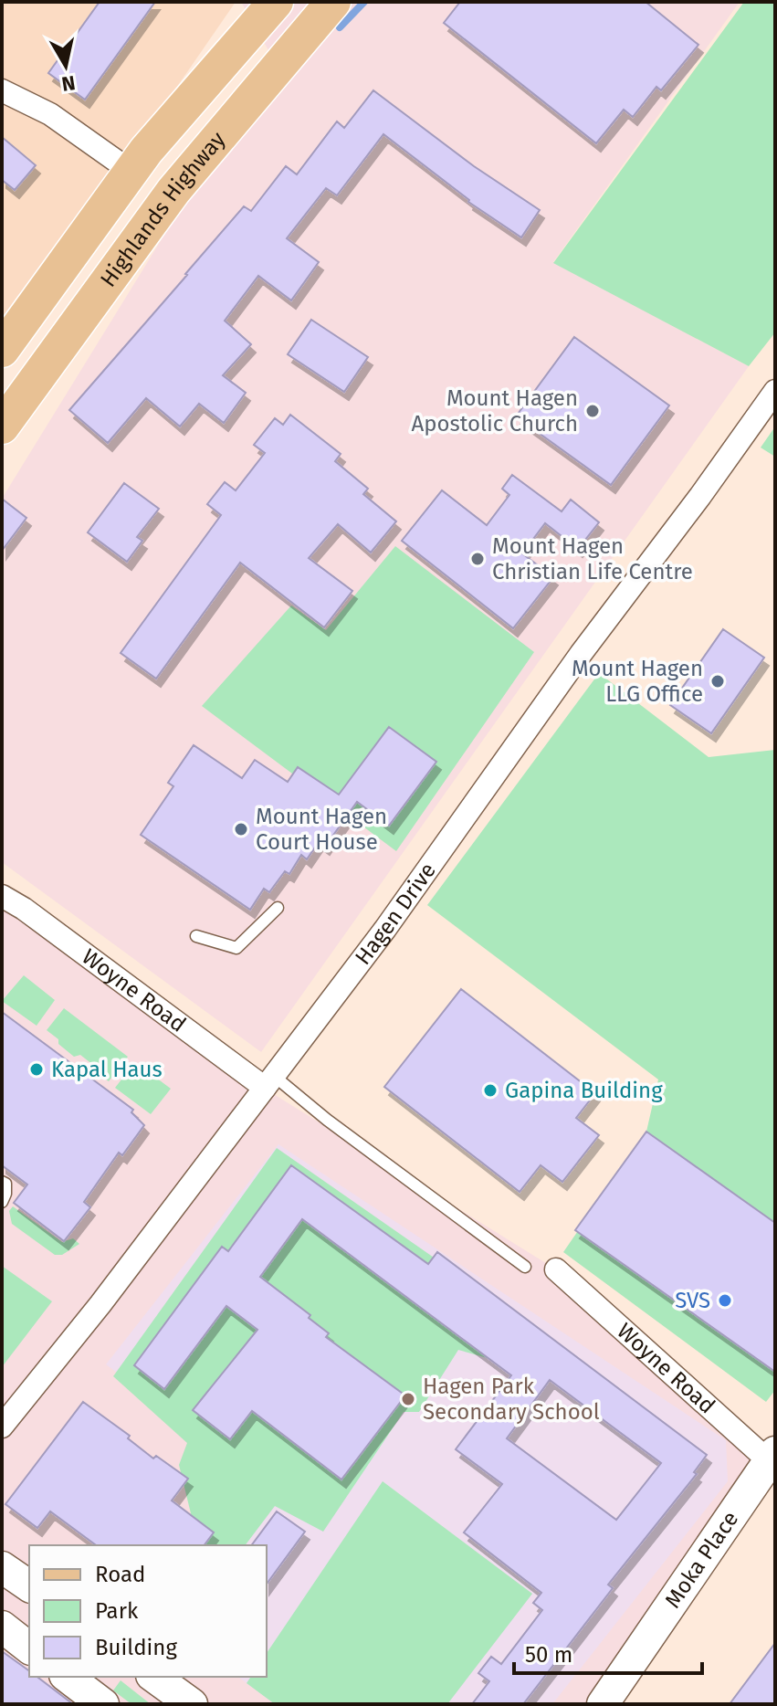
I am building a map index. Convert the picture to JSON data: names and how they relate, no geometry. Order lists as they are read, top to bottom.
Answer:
{
  "streets": {
    "main road": ["Highlands Highway"],
    "street": ["Hagen Drive", "Woyne Road", "Moka Place"]
  },
  "crossings": [
    ["Hagen Drive", "Woyne Road"],
    ["Woyne Road", "Moka Place"]
  ],
  "places": [
    "Mount Hagen Apostolic Church",
    "Mount Hagen Christian Life Centre",
    "Mount Hagen LLG Office",
    "Mount Hagen Court House",
    "Kapal Haus",
    "Gapina Building",
    "SVS",
    "Hagen Park Secondary School"
  ],
  "legend": ["Road", "Park", "Building"],
  "scale_bar": "50 m",
  "north": "bottom"
}
